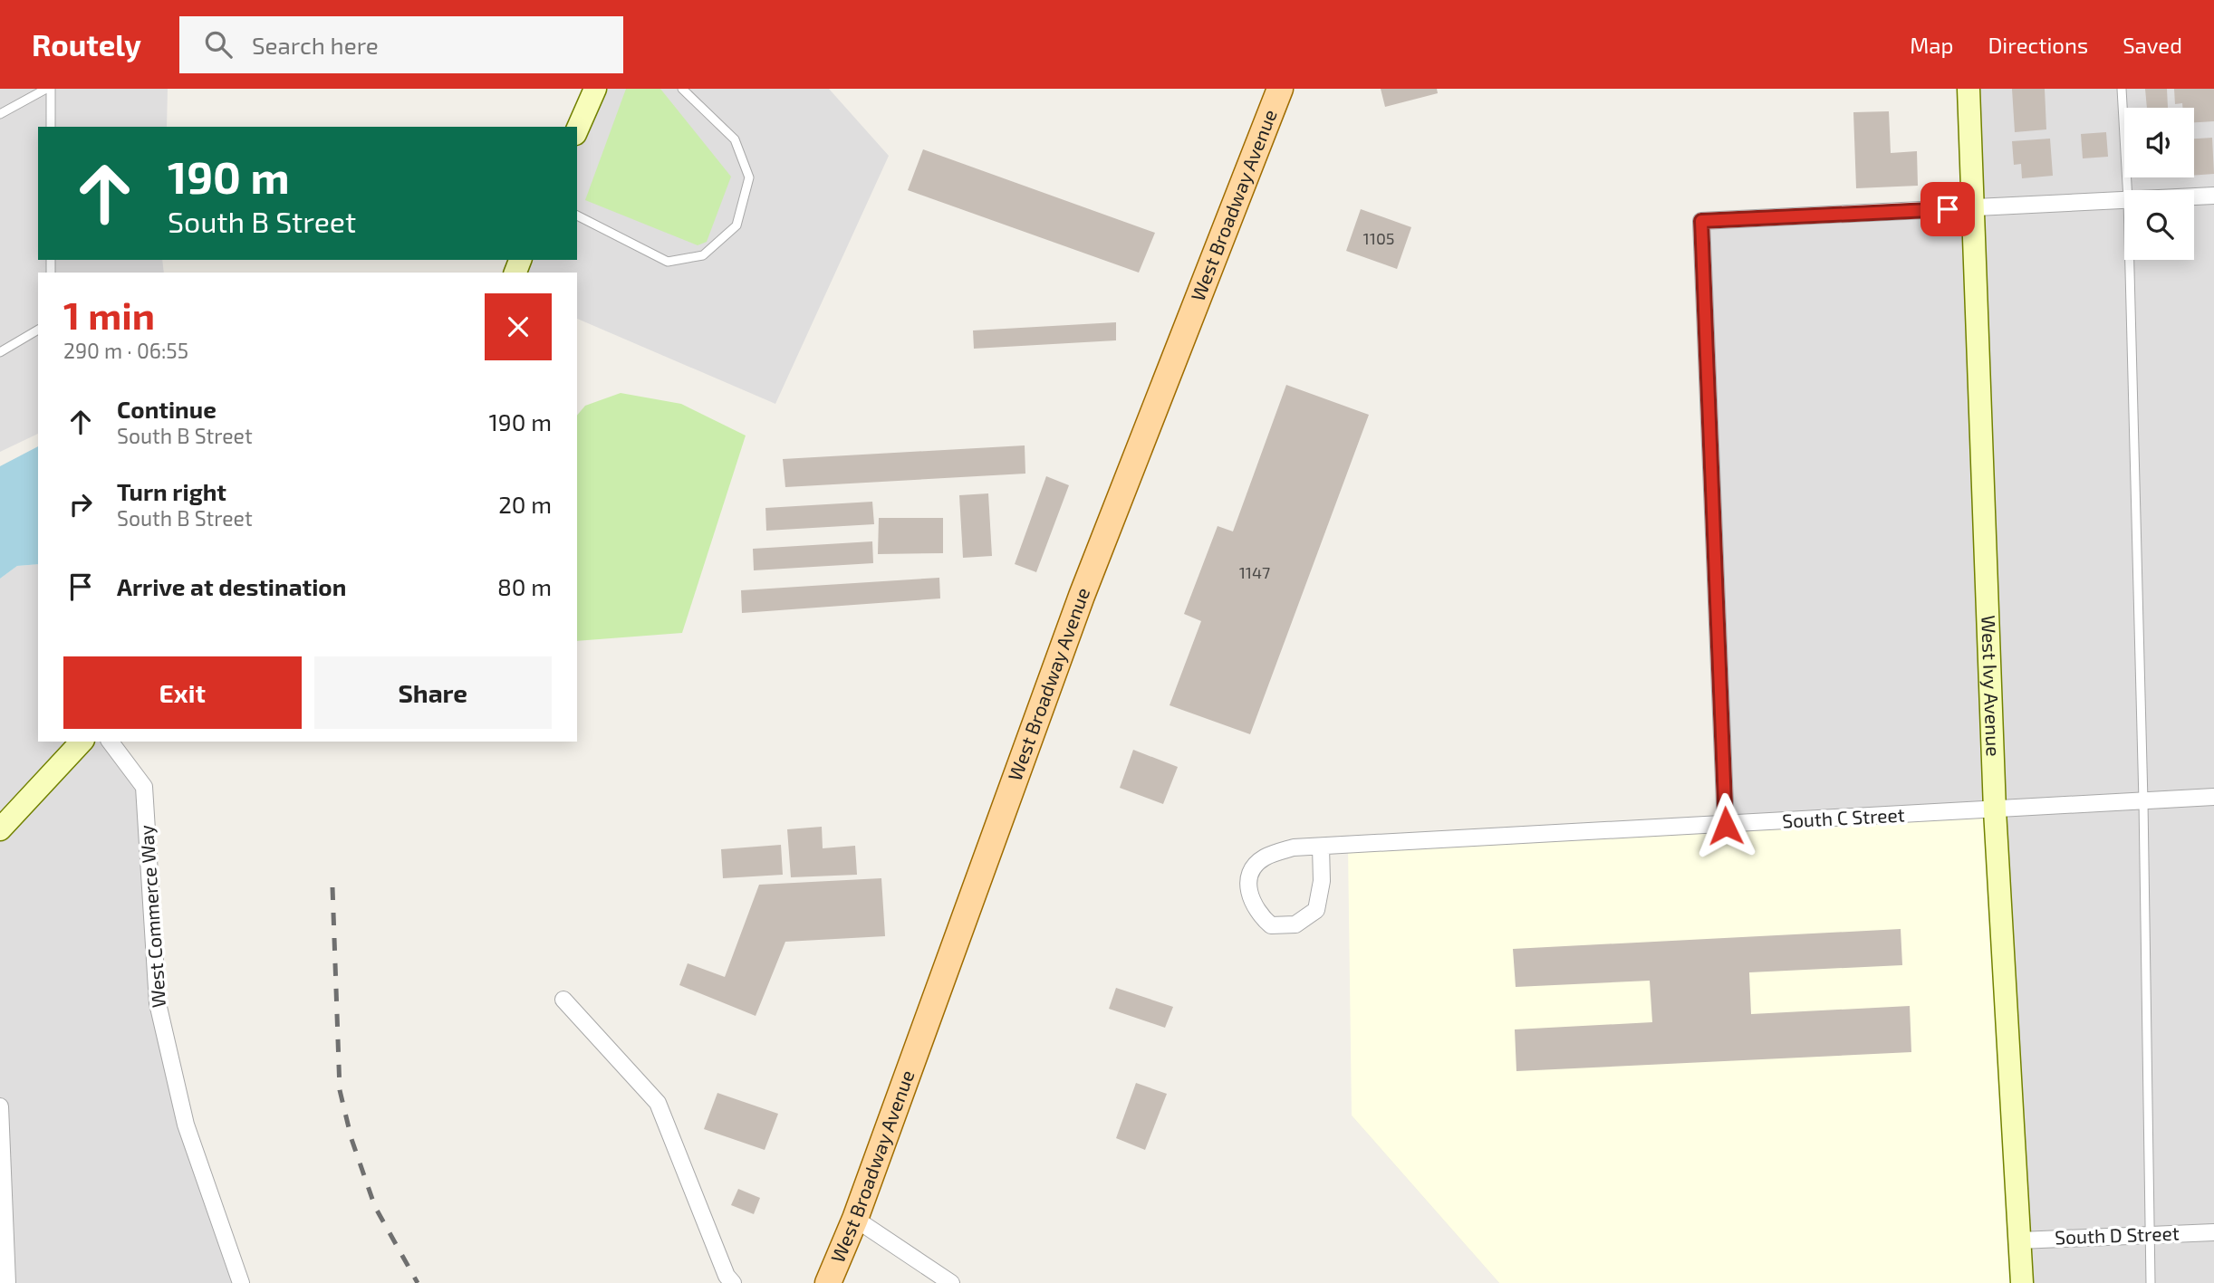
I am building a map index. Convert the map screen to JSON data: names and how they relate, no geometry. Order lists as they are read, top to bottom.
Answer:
{
  "streets": {
    "main road": ["West Broadway Avenue"],
    "street": [
      "West Ivy Avenue",
      "South C Street",
      "West Commerce Way",
      "South D Street"
    ]
  },
  "crossings": [
    ["West Ivy Avenue", "South C Street"],
    ["West Ivy Avenue", "South D Street"]
  ],
  "house_numbers": ["1105", "1147"],
  "page": {
    "header": "Routely",
    "search": "Search here",
    "nav": ["Map", "Directions", "Saved"],
    "turn": ["190 m", "South B Street"],
    "heading": ["1 min", "290 m · 06:55"],
    "list": [
      {
        "name": "Continue",
        "note": "South B Street",
        "value": "190 m"
      },
      {
        "name": "Turn right",
        "note": "South B Street",
        "value": "20 m"
      },
      {
        "name": "Arrive at destination",
        "value": "80 m"
      }
    ],
    "buttons": ["Exit", "Share"]
  }
}
